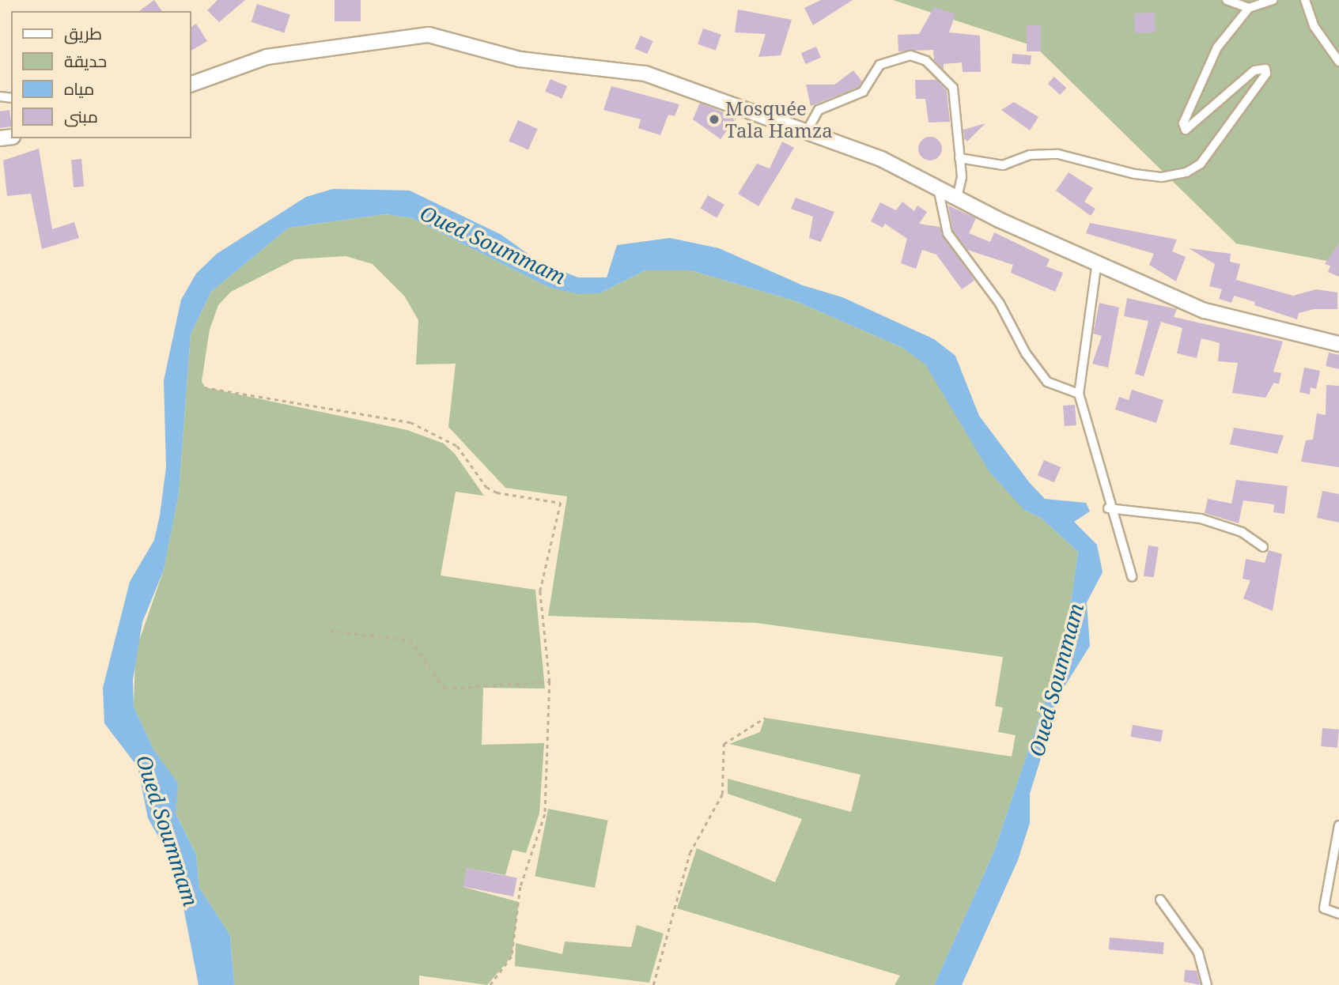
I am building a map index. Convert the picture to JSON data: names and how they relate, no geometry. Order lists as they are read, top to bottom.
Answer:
{
  "water": ["Oued Soummam"],
  "places": ["Mosquée Tala Hamza"],
  "legend": [
    "طريق",
    "حديقة",
    "مياه",
    "مبنى"
  ]
}
